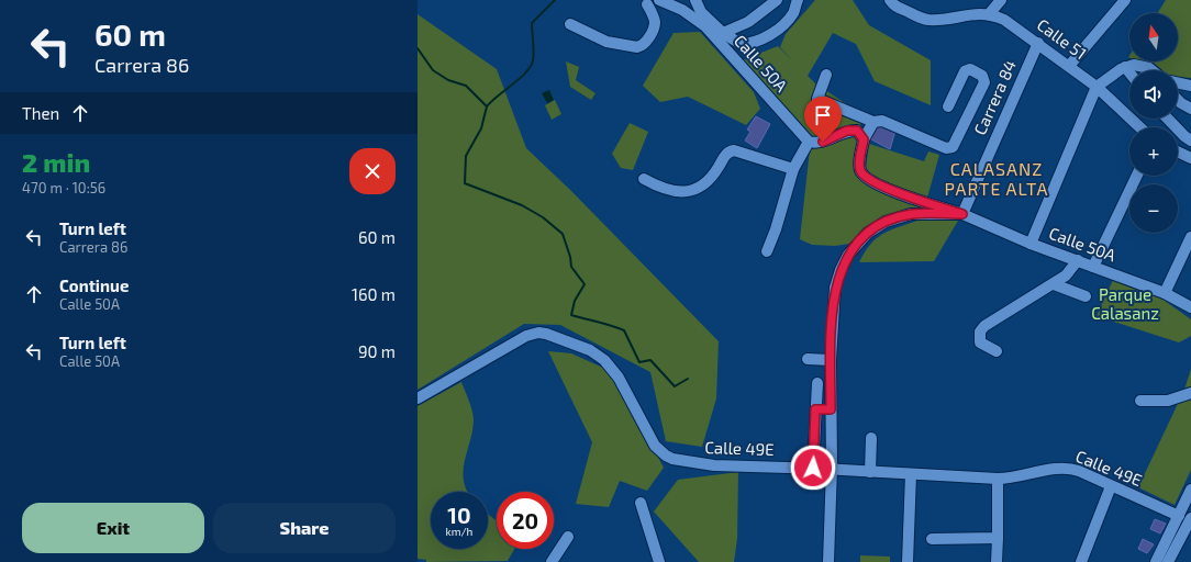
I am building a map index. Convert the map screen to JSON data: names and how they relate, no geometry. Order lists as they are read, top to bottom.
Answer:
{
  "streets": {
    "street": [
      "Calle 51",
      "Calle 50A",
      "Carrera 84",
      "Calle 49E"
    ]
  },
  "crossings": [
    ["Calle 51", "Carrera 84"],
    ["Calle 50A", "Carrera 84"],
    ["Calle 50A", "Calle 49E"]
  ],
  "districts": ["CALASANZ PARTE ALTA"],
  "parks": ["Parque Calasanz"],
  "north": "top",
  "page": {
    "turn": ["60 m", "Carrera 86"],
    "map_buttons": ["+", "−"],
    "then": "Then",
    "heading": ["2 min", "470 m · 10:56"],
    "list": [
      {
        "name": "Turn left",
        "note": "Carrera 86",
        "value": "60 m"
      },
      {
        "name": "Continue",
        "note": "Calle 50A",
        "value": "160 m"
      },
      {
        "name": "Turn left",
        "note": "Calle 50A",
        "value": "90 m"
      }
    ],
    "speed": "10 km/h",
    "limit": "20",
    "buttons": ["Exit", "Share"]
  }
}
